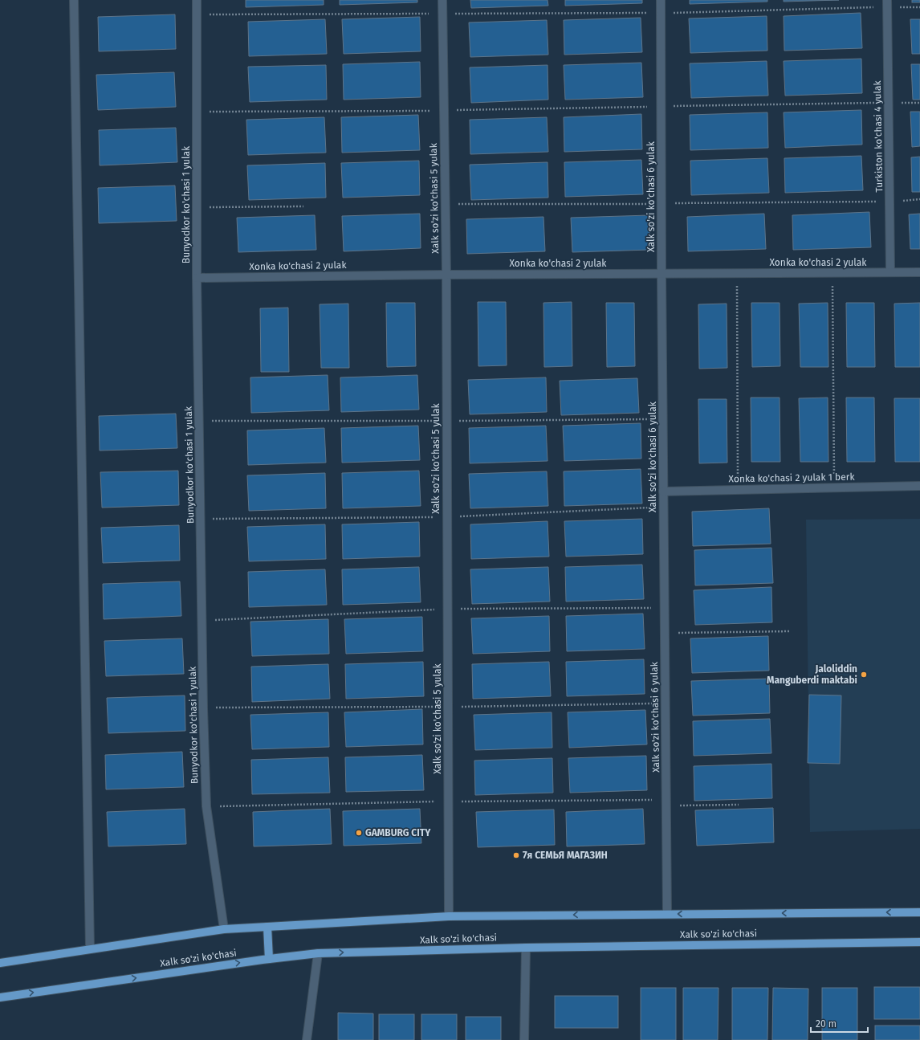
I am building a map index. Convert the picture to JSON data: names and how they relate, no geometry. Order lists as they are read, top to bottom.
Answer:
{
  "streets": {
    "main road": ["Xalk so'zi ko'chasi"],
    "street": [
      "Turkiston ko'chasi 4 yulak",
      "Xalk so'zi ko'chasi 6 yulak",
      "Xalk so'zi ko'chasi 5 yulak",
      "Bunyodkor ko'chasi 1 yulak",
      "Xonka ko'chasi 2 yulak",
      "Xonka ko'chasi 2 yulak 1 berk"
    ]
  },
  "crossings": [
    ["Turkiston ko'chasi 4 yulak", "Xonka ko'chasi 2 yulak"],
    ["Xalk so'zi ko'chasi 6 yulak", "Xonka ko'chasi 2 yulak"],
    ["Xalk so'zi ko'chasi 6 yulak", "Xonka ko'chasi 2 yulak 1 berk"],
    ["Xalk so'zi ko'chasi 6 yulak", "Xalk so'zi ko'chasi"],
    ["Xalk so'zi ko'chasi 5 yulak", "Xonka ko'chasi 2 yulak"],
    ["Xalk so'zi ko'chasi 5 yulak", "Xalk so'zi ko'chasi"],
    ["Bunyodkor ko'chasi 1 yulak", "Xonka ko'chasi 2 yulak"],
    ["Bunyodkor ko'chasi 1 yulak", "Xalk so'zi ko'chasi"]
  ],
  "places": ["Jaloliddin Manguberdi maktabi", "GAMBURG CITY", "7я СЕМЬЯ МАГАЗИН"],
  "scale_bar": "20 m"
}
